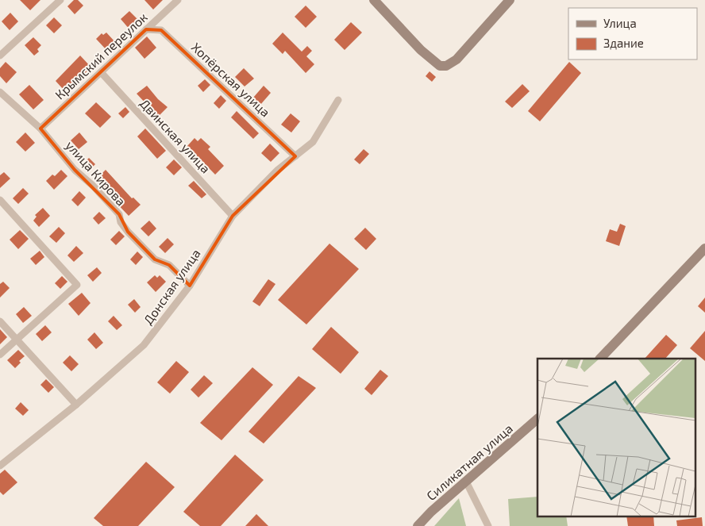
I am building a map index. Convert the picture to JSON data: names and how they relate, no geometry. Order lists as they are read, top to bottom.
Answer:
{
  "streets": {
    "street": [
      "Крымский переулок",
      "Хопёрская улица",
      "Двинская улица",
      "улица Кирова",
      "Донская улица",
      "Силикатная улица"
    ]
  },
  "crossings": [
    ["Крымский переулок", "Хопёрская улица"],
    ["Крымский переулок", "Двинская улица"],
    ["Крымский переулок", "улица Кирова"],
    ["Хопёрская улица", "Донская улица"],
    ["Двинская улица", "Донская улица"],
    ["улица Кирова", "Донская улица"]
  ],
  "legend": ["Улица", "Здание"]
}
